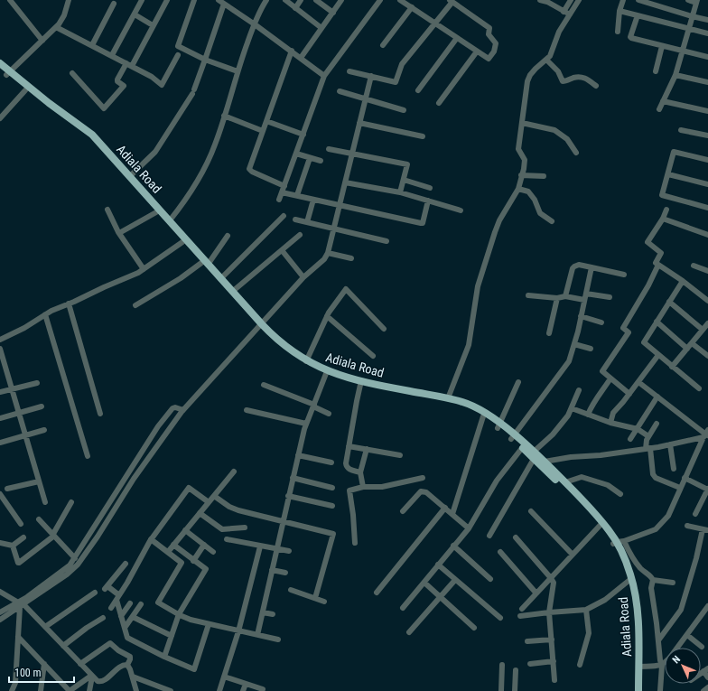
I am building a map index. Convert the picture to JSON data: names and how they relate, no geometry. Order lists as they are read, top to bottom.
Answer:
{
  "streets": {
    "main road": ["Adiala Road"]
  },
  "scale_bar": "100 m",
  "north": "top left"
}
